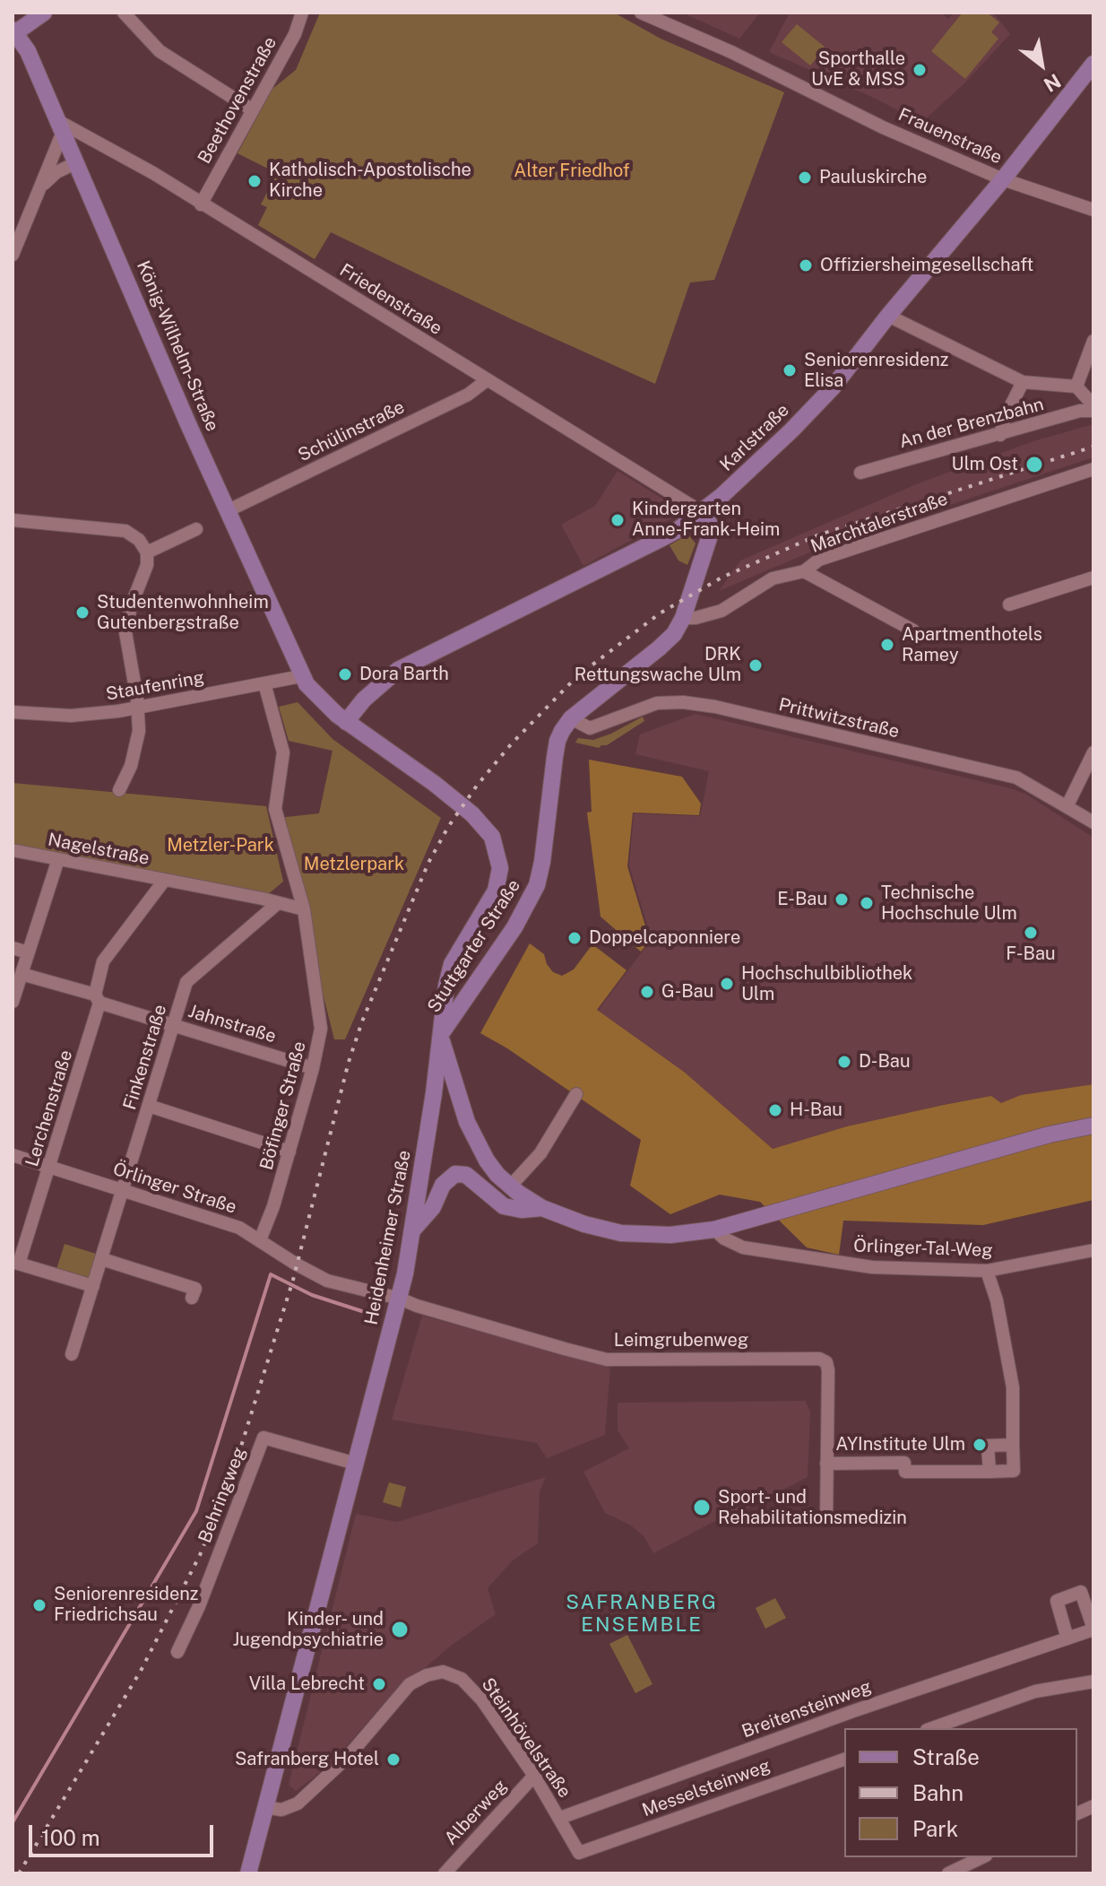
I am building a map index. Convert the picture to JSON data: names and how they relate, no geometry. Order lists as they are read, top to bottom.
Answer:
{
  "streets": {
    "main road": [
      "König-Wilhelm-Straße",
      "Karlstraße",
      "Stuttgarter Straße",
      "Heidenheimer Straße"
    ],
    "street": [
      "Beethovenstraße",
      "Frauenstraße",
      "Friedenstraße",
      "An der Brenzbahn",
      "Schülinstraße",
      "Marchtalerstraße",
      "Staufenring",
      "Prittwitzstraße",
      "Nagelstraße",
      "Jahnstraße",
      "Finkenstraße",
      "Böfinger Straße",
      "Lerchenstraße",
      "Örlinger Straße",
      "Örlinger-Tal-Weg",
      "Leimgrubenweg",
      "Behringweg",
      "Breitensteinweg",
      "Steinhövelstraße",
      "Messelsteinweg",
      "Alberweg"
    ]
  },
  "crossings": [
    ["Beethovenstraße", "Friedenstraße"],
    ["Frauenstraße", "Karlstraße"],
    ["Friedenstraße", "König-Wilhelm-Straße"],
    ["Friedenstraße", "Schülinstraße"],
    ["Friedenstraße", "Karlstraße"],
    ["Friedenstraße", "Stuttgarter Straße"],
    ["König-Wilhelm-Straße", "Schülinstraße"],
    ["König-Wilhelm-Straße", "Karlstraße"],
    ["König-Wilhelm-Straße", "Staufenring"],
    ["König-Wilhelm-Straße", "Heidenheimer Straße"],
    ["Karlstraße", "Stuttgarter Straße"],
    ["Karlstraße", "Heidenheimer Straße"],
    ["Marchtalerstraße", "Stuttgarter Straße"],
    ["Staufenring", "Böfinger Straße"],
    ["Prittwitzstraße", "Stuttgarter Straße"],
    ["Nagelstraße", "Finkenstraße"],
    ["Nagelstraße", "Böfinger Straße"],
    ["Nagelstraße", "Lerchenstraße"],
    ["Stuttgarter Straße", "Heidenheimer Straße"],
    ["Stuttgarter Straße", "Örlinger-Tal-Weg"],
    ["Jahnstraße", "Finkenstraße"],
    ["Jahnstraße", "Böfinger Straße"],
    ["Jahnstraße", "Lerchenstraße"],
    ["Finkenstraße", "Örlinger Straße"],
    ["Böfinger Straße", "Örlinger Straße"],
    ["Lerchenstraße", "Örlinger Straße"],
    ["Örlinger Straße", "Heidenheimer Straße"],
    ["Örlinger Straße", "Leimgrubenweg"],
    ["Heidenheimer Straße", "Leimgrubenweg"],
    ["Heidenheimer Straße", "Behringweg"],
    ["Heidenheimer Straße", "Steinhövelstraße"],
    ["Breitensteinweg", "Steinhövelstraße"],
    ["Steinhövelstraße", "Messelsteinweg"],
    ["Steinhövelstraße", "Alberweg"]
  ],
  "districts": ["SAFRANBERG ENSEMBLE"],
  "parks": ["Alter Friedhof", "Metzler-Park", "Metzlerpark"],
  "places": [
    "Sporthalle UvE & MSS",
    "Pauluskirche",
    "Katholisch-Apostolische Kirche",
    "Offiziersheimgesellschaft",
    "Seniorenresidenz Elisa",
    "Ulm Ost",
    "Kindergarten Anne-Frank-Heim",
    "Studentenwohnheim Gutenbergstraße",
    "Apartmenthotels Ramey",
    "DRK Rettungswache Ulm",
    "Dora Barth",
    "E-Bau",
    "Technische Hochschule Ulm",
    "F-Bau",
    "Doppelcaponniere",
    "Hochschulbibliothek Ulm",
    "G-Bau",
    "D-Bau",
    "H-Bau",
    "AYInstitute Ulm",
    "Sport- und Rehabilitationsmedizin",
    "Seniorenresidenz Friedrichsau",
    "Kinder- und Jugendpsychiatrie",
    "Villa Lebrecht",
    "Safranberg Hotel"
  ],
  "legend": ["Straße", "Bahn", "Park"],
  "scale_bar": "100 m",
  "north": "bottom right"
}
